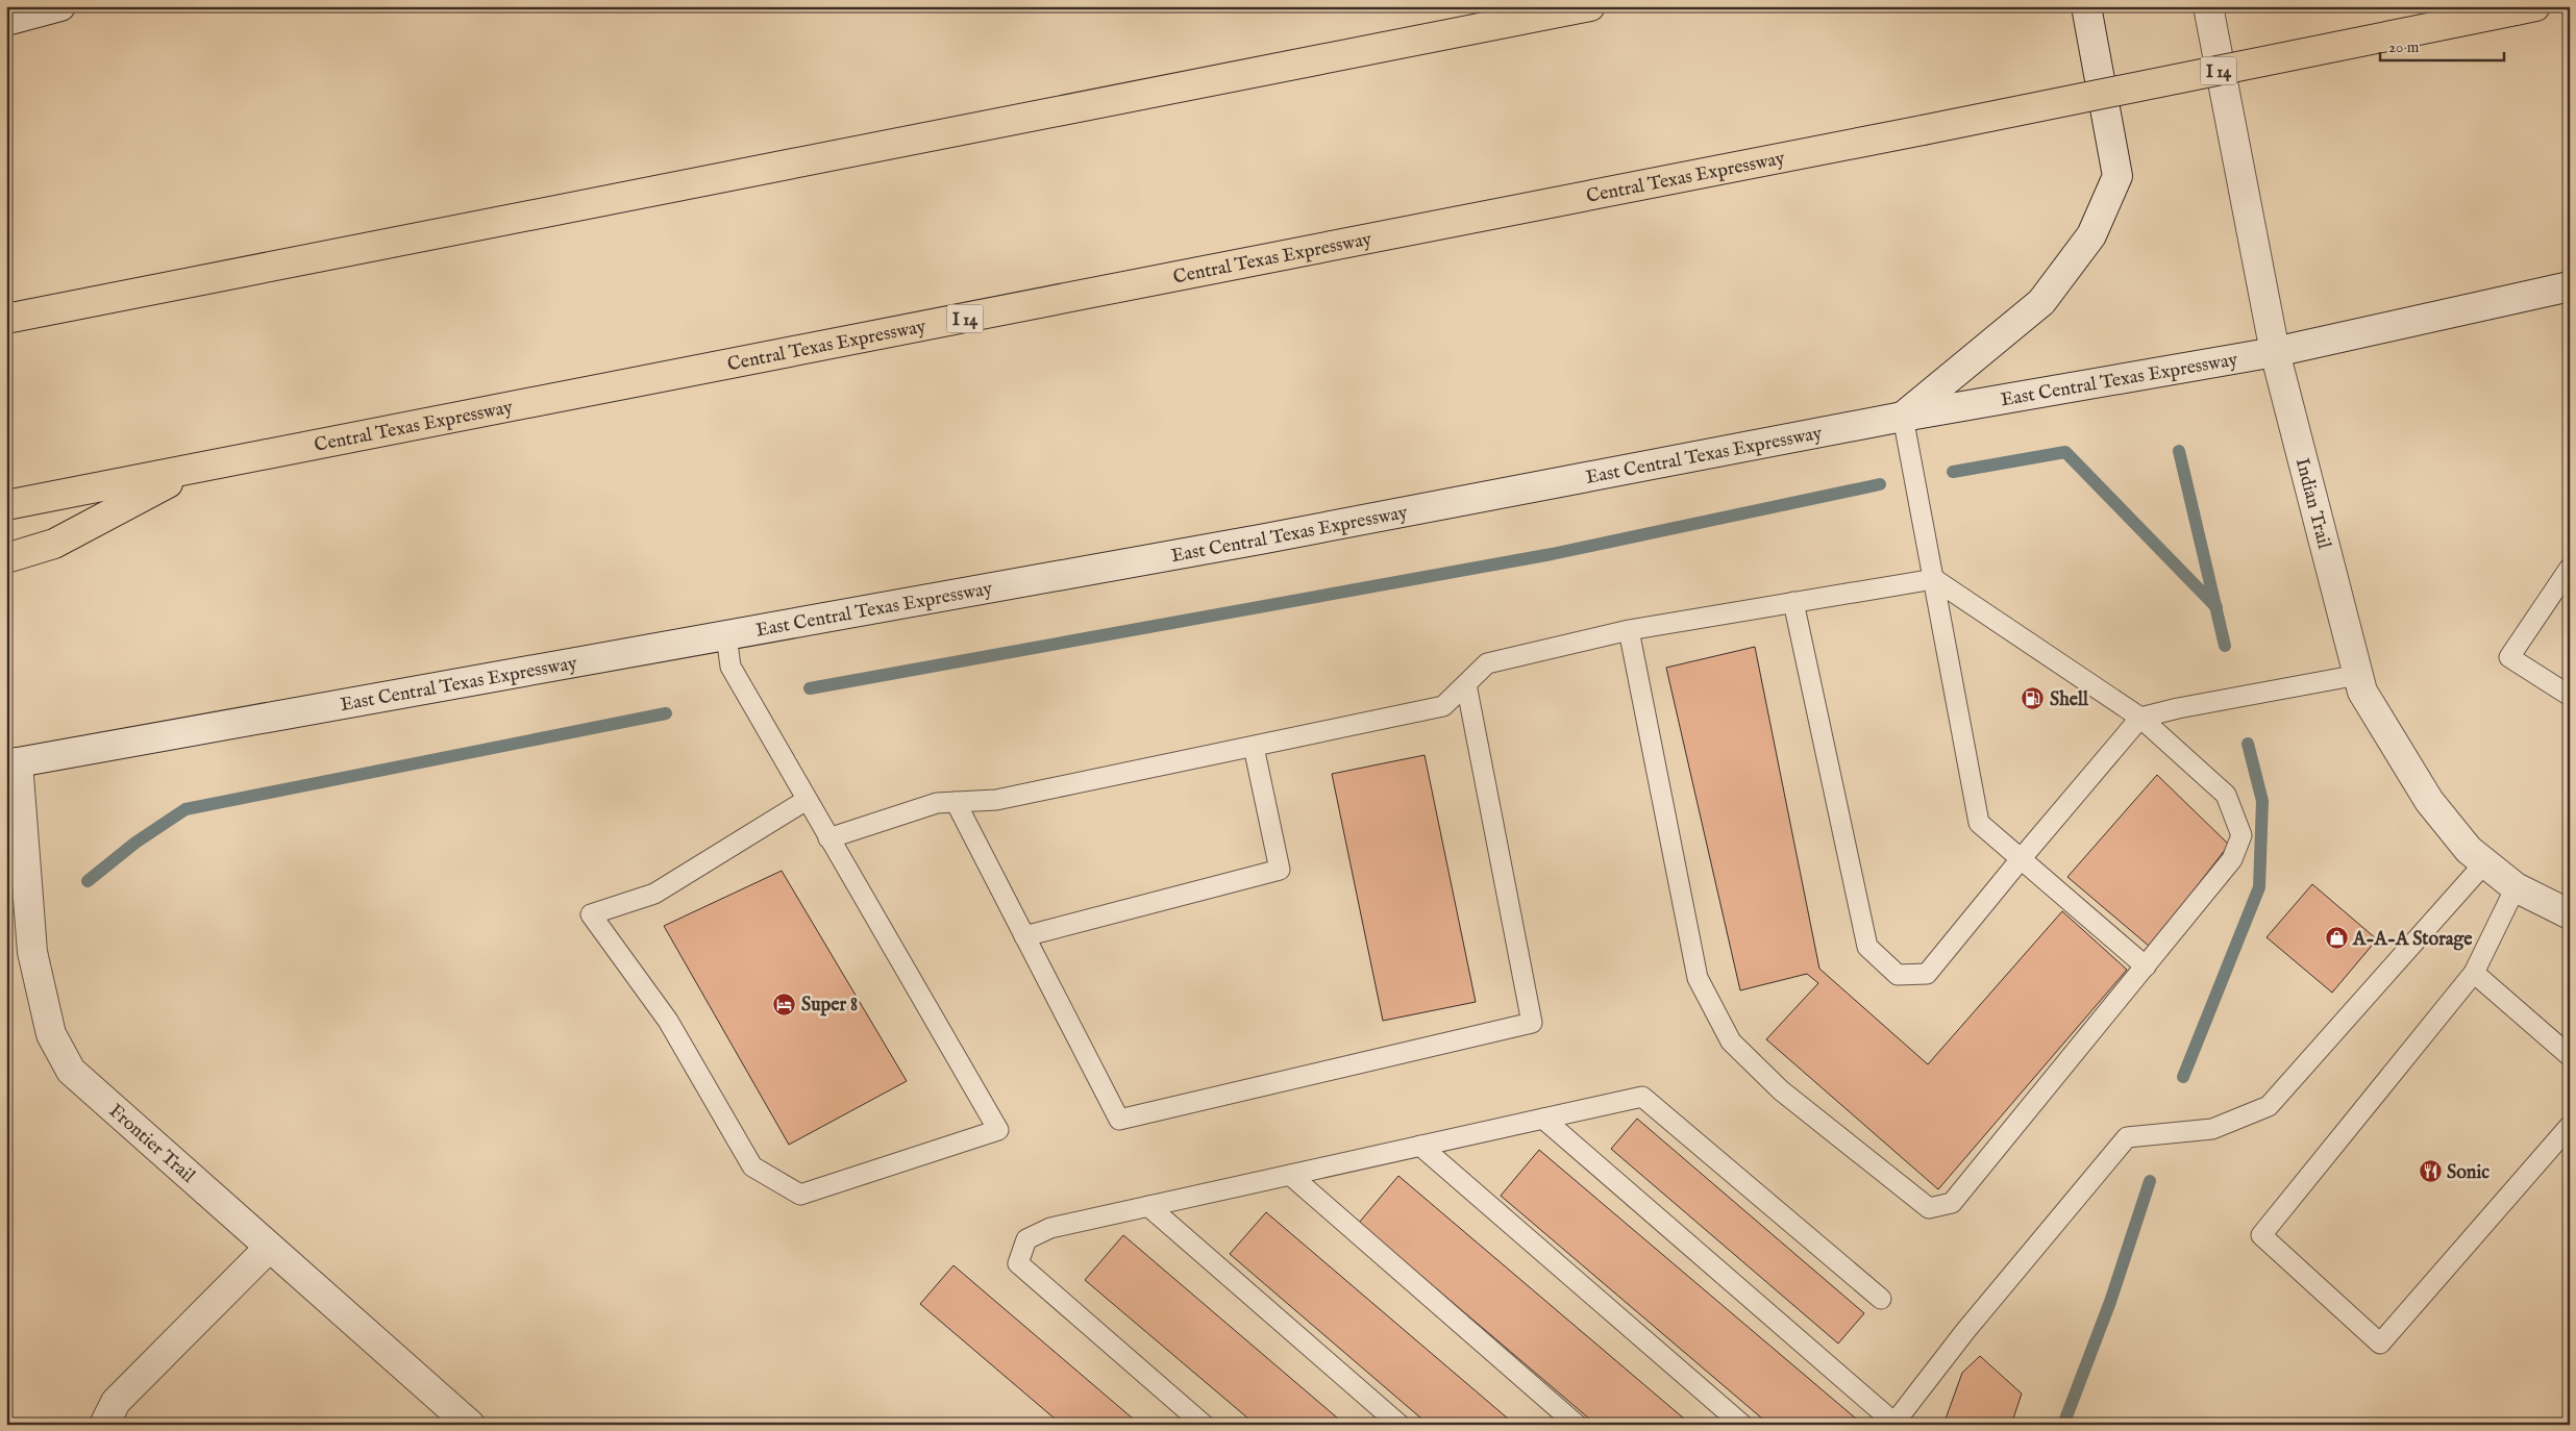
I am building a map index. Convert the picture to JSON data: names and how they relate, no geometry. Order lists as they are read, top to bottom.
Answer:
{
  "streets": {
    "highway": ["I 14", "Central Texas Expressway"],
    "main road": ["East Central Texas Expressway", "Indian Trail", "Frontier Trail"]
  },
  "crossings": [
    ["East Central Texas Expressway", "Indian Trail"],
    ["East Central Texas Expressway", "Frontier Trail"]
  ],
  "places": {
    "fuel station": ["Shell"],
    "shop": ["A-A-A Storage"],
    "hotel": ["Super 8"],
    "restaurant": ["Sonic"]
  },
  "scale_bar": "20 m"
}
